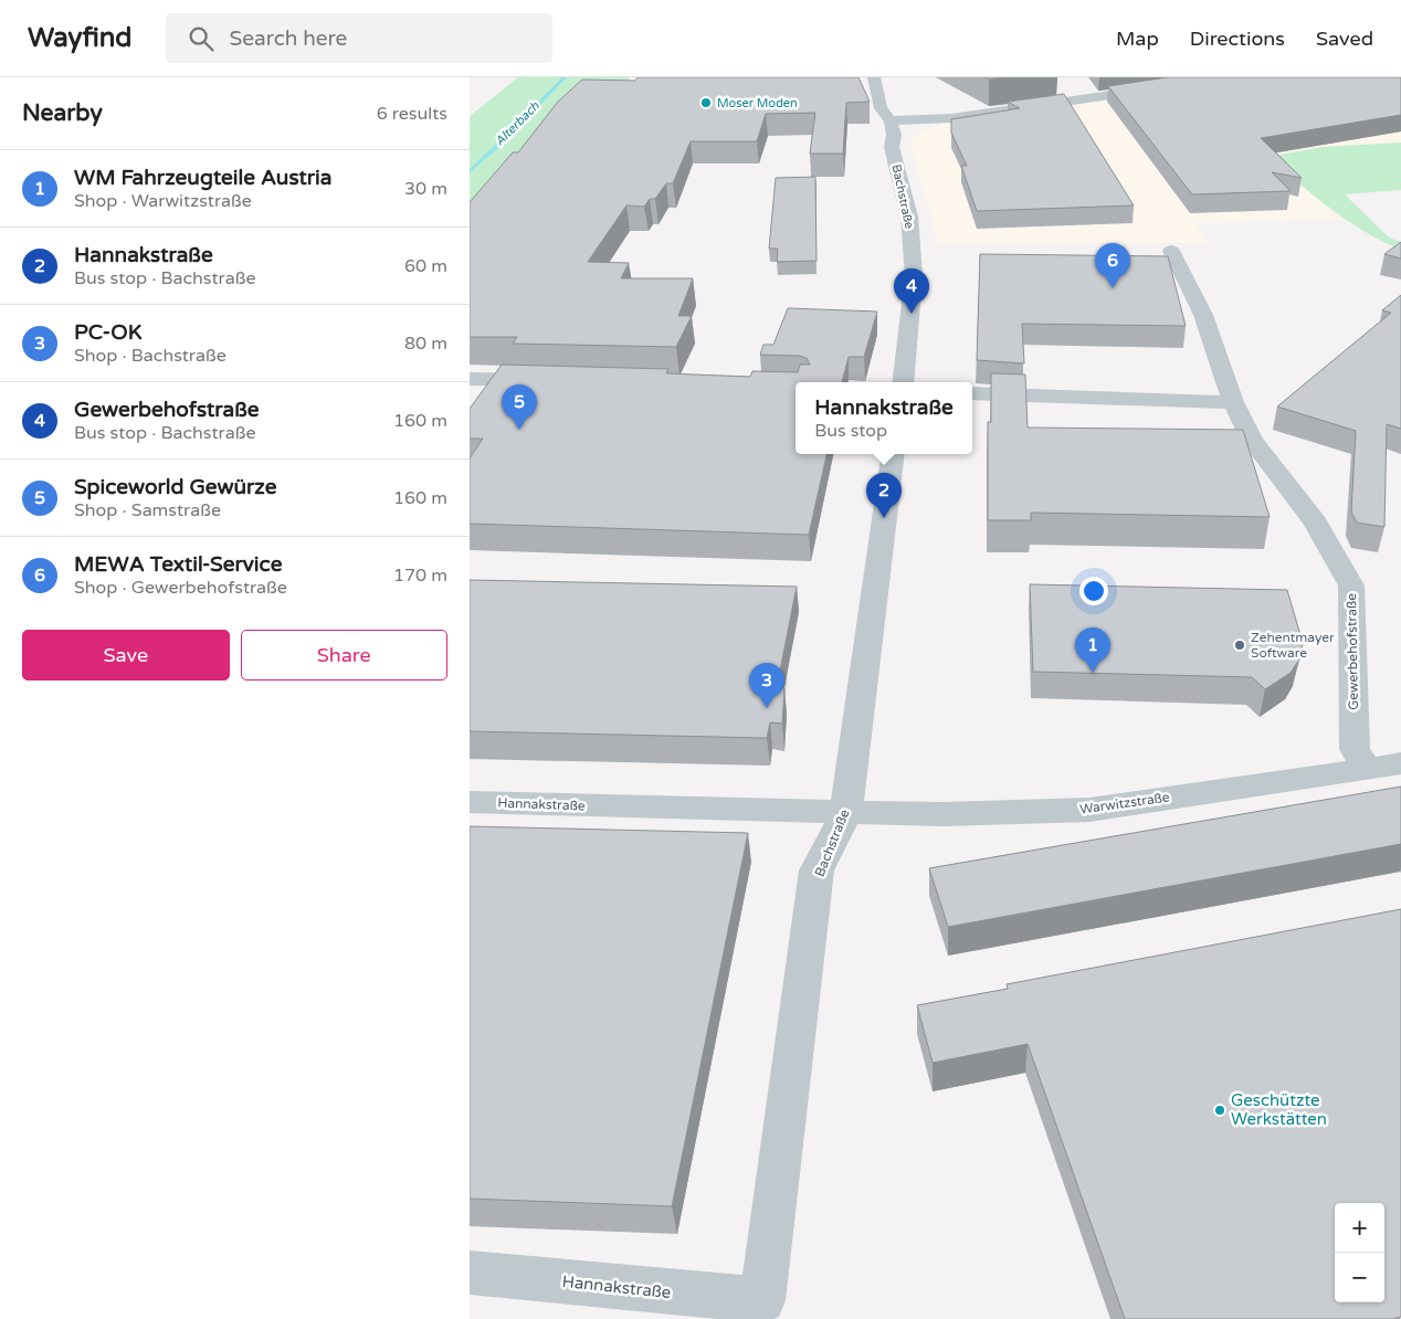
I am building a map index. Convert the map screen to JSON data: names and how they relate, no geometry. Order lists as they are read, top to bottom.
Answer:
{
  "streets": {
    "street": [
      "Bachstraße",
      "Gewerbehofstraße",
      "Warwitzstraße",
      "Hannakstraße"
    ]
  },
  "crossings": [
    ["Bachstraße", "Warwitzstraße"],
    ["Bachstraße", "Hannakstraße"],
    ["Gewerbehofstraße", "Warwitzstraße"],
    ["Warwitzstraße", "Hannakstraße"]
  ],
  "water": ["Alterbach"],
  "places": ["Moser Moden", "Zehentmayer Software", "Geschützte Werkstätten"],
  "page": {
    "header": "Wayfind",
    "search": "Search here",
    "nav": ["Map", "Directions", "Saved"],
    "heading": ["Nearby", "6 results"],
    "list": [
      {
        "mark": "1",
        "name": "WM Fahrzeugteile Austria",
        "note": "Shop · Warwitzstraße",
        "value": "30 m"
      },
      {
        "mark": "2",
        "name": "Hannakstraße",
        "note": "Bus stop · Bachstraße",
        "value": "60 m"
      },
      {
        "mark": "3",
        "name": "PC-OK",
        "note": "Shop · Bachstraße",
        "value": "80 m"
      },
      {
        "mark": "4",
        "name": "Gewerbehofstraße",
        "note": "Bus stop · Bachstraße",
        "value": "160 m"
      },
      {
        "mark": "5",
        "name": "Spiceworld Gewürze",
        "note": "Shop · Samstraße",
        "value": "160 m"
      },
      {
        "mark": "6",
        "name": "MEWA Textil-Service",
        "note": "Shop · Gewerbehofstraße",
        "value": "170 m"
      }
    ],
    "pins": [
      "6",
      "4",
      "5",
      "2",
      "1",
      "3"
    ],
    "popup": ["Hannakstraße", "Bus stop"],
    "buttons": ["Save", "Share"],
    "map_buttons": ["+", "−"]
  }
}
